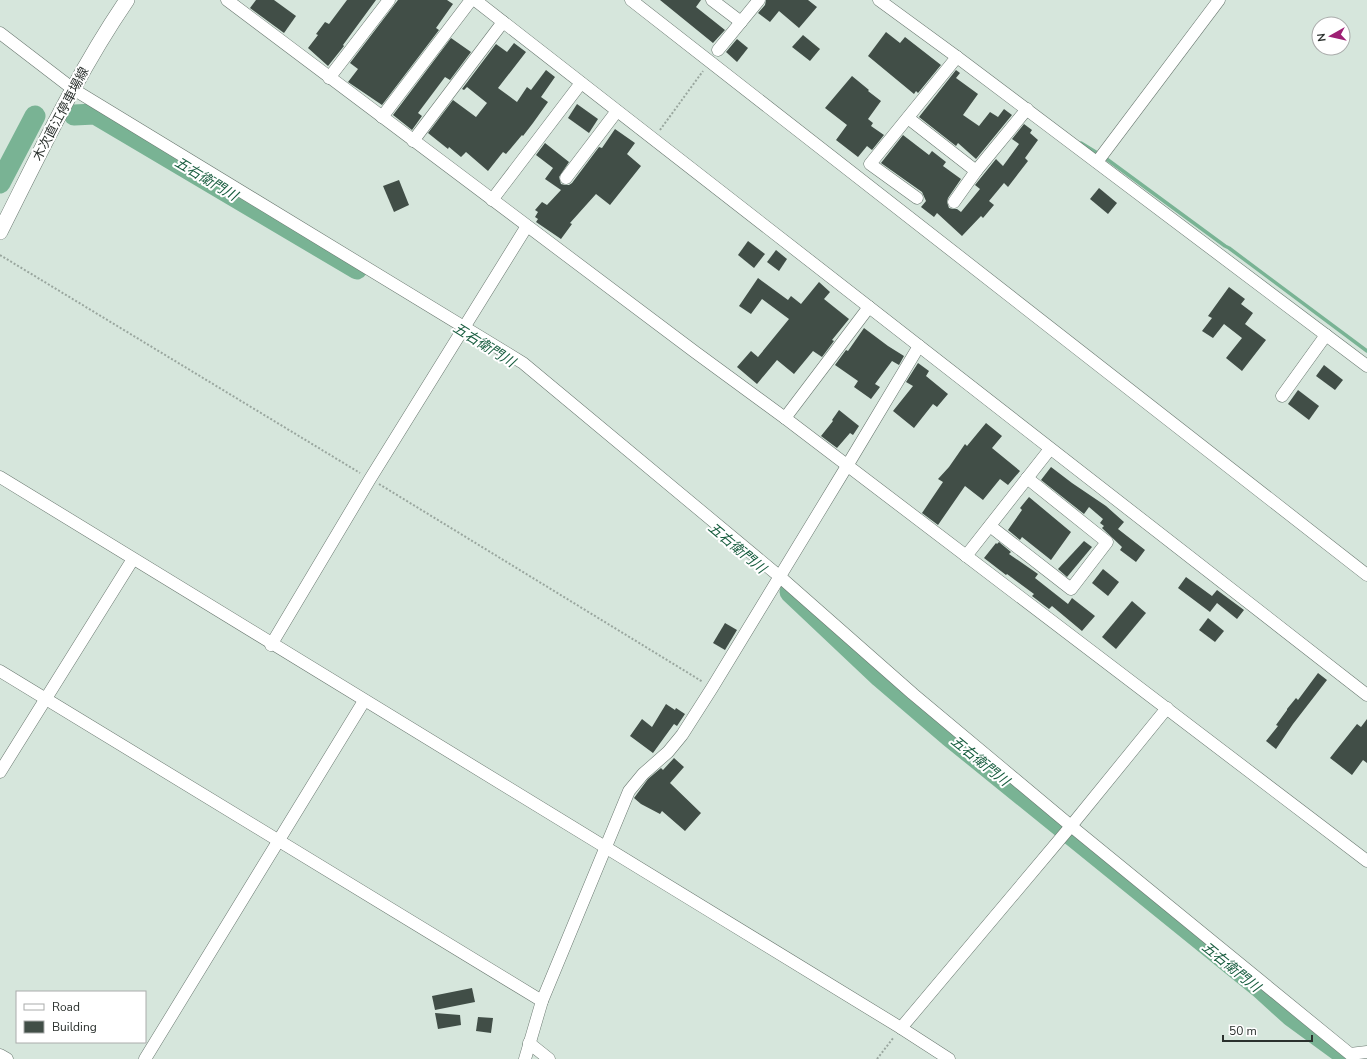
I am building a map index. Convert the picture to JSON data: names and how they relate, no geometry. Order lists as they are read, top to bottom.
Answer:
{
  "streets": {
    "main road": ["木次直江停車場線"]
  },
  "water": ["五右衛門川"],
  "legend": ["Road", "Building"],
  "scale_bar": "50 m",
  "north": "left"
}
